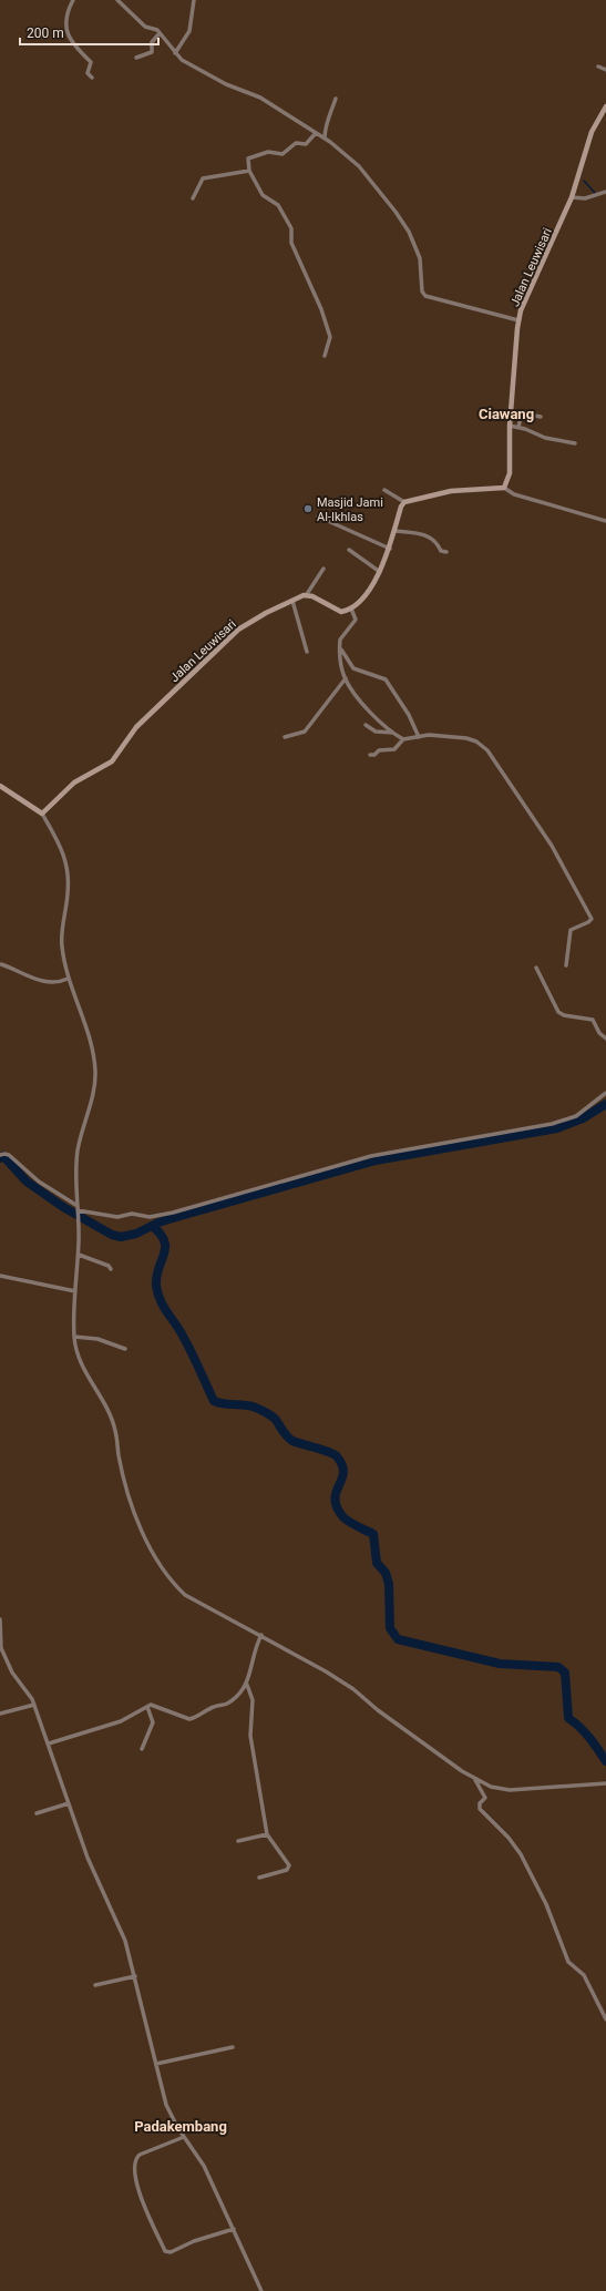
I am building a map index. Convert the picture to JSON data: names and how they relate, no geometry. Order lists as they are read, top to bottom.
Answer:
{
  "streets": {
    "main road": ["Jalan Leuwisari"]
  },
  "districts": ["Ciawang", "Padakembang"],
  "places": ["Masjid Jami Al-Ikhlas"],
  "scale_bar": "200 m"
}
